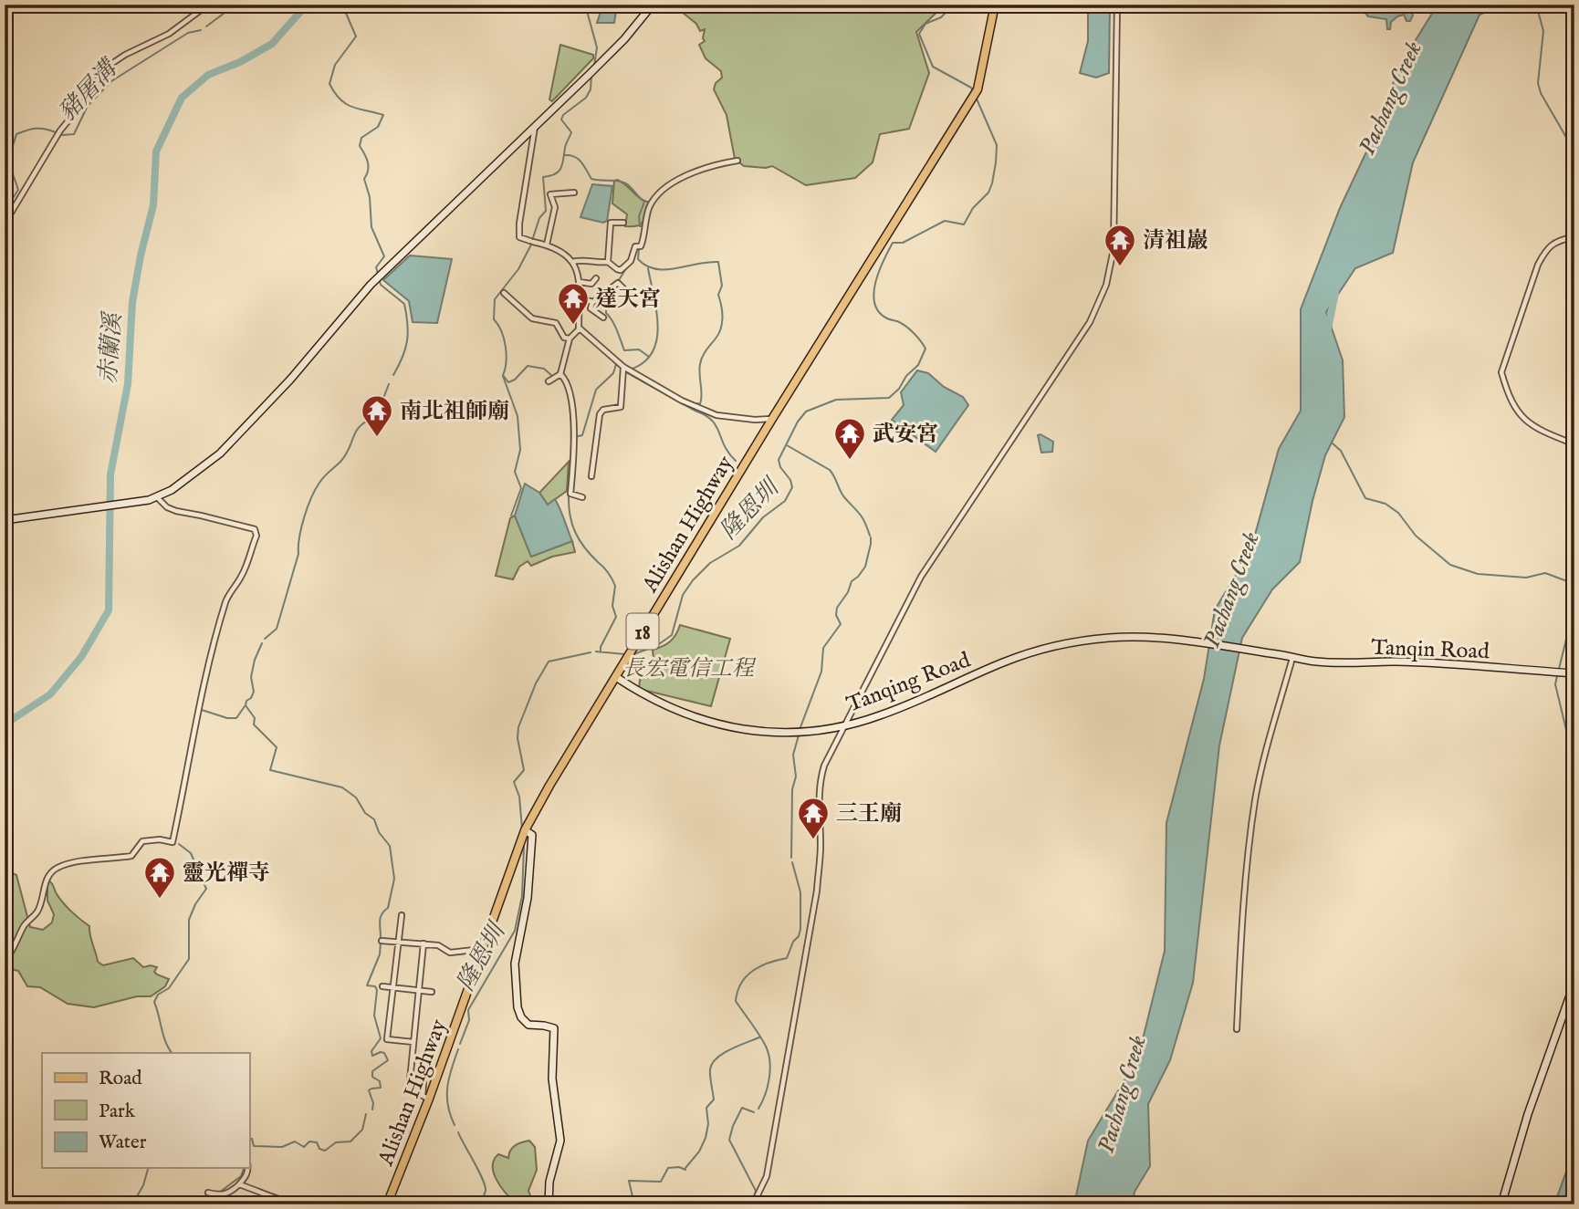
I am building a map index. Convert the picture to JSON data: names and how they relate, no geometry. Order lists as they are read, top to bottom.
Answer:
{
  "streets": {
    "main road": ["Alishan Highway", "18"],
    "street": ["Tanqin Road", "Tanqing Road"]
  },
  "crossings": [
    ["Alishan Highway", "Tanqing Road"],
    ["Tanqin Road", "Tanqing Road"]
  ],
  "water": [
    "豬屠溝",
    "Pachang Creek",
    "赤蘭溪",
    "隆恩圳"
  ],
  "parks": ["長宏電信工程"],
  "places": {
    "temple": [
      "清祖巖",
      "達天宮",
      "南北祖師廟",
      "武安宮",
      "三王廟",
      "靈光禪寺"
    ]
  },
  "legend": ["Road", "Park", "Water"]
}
